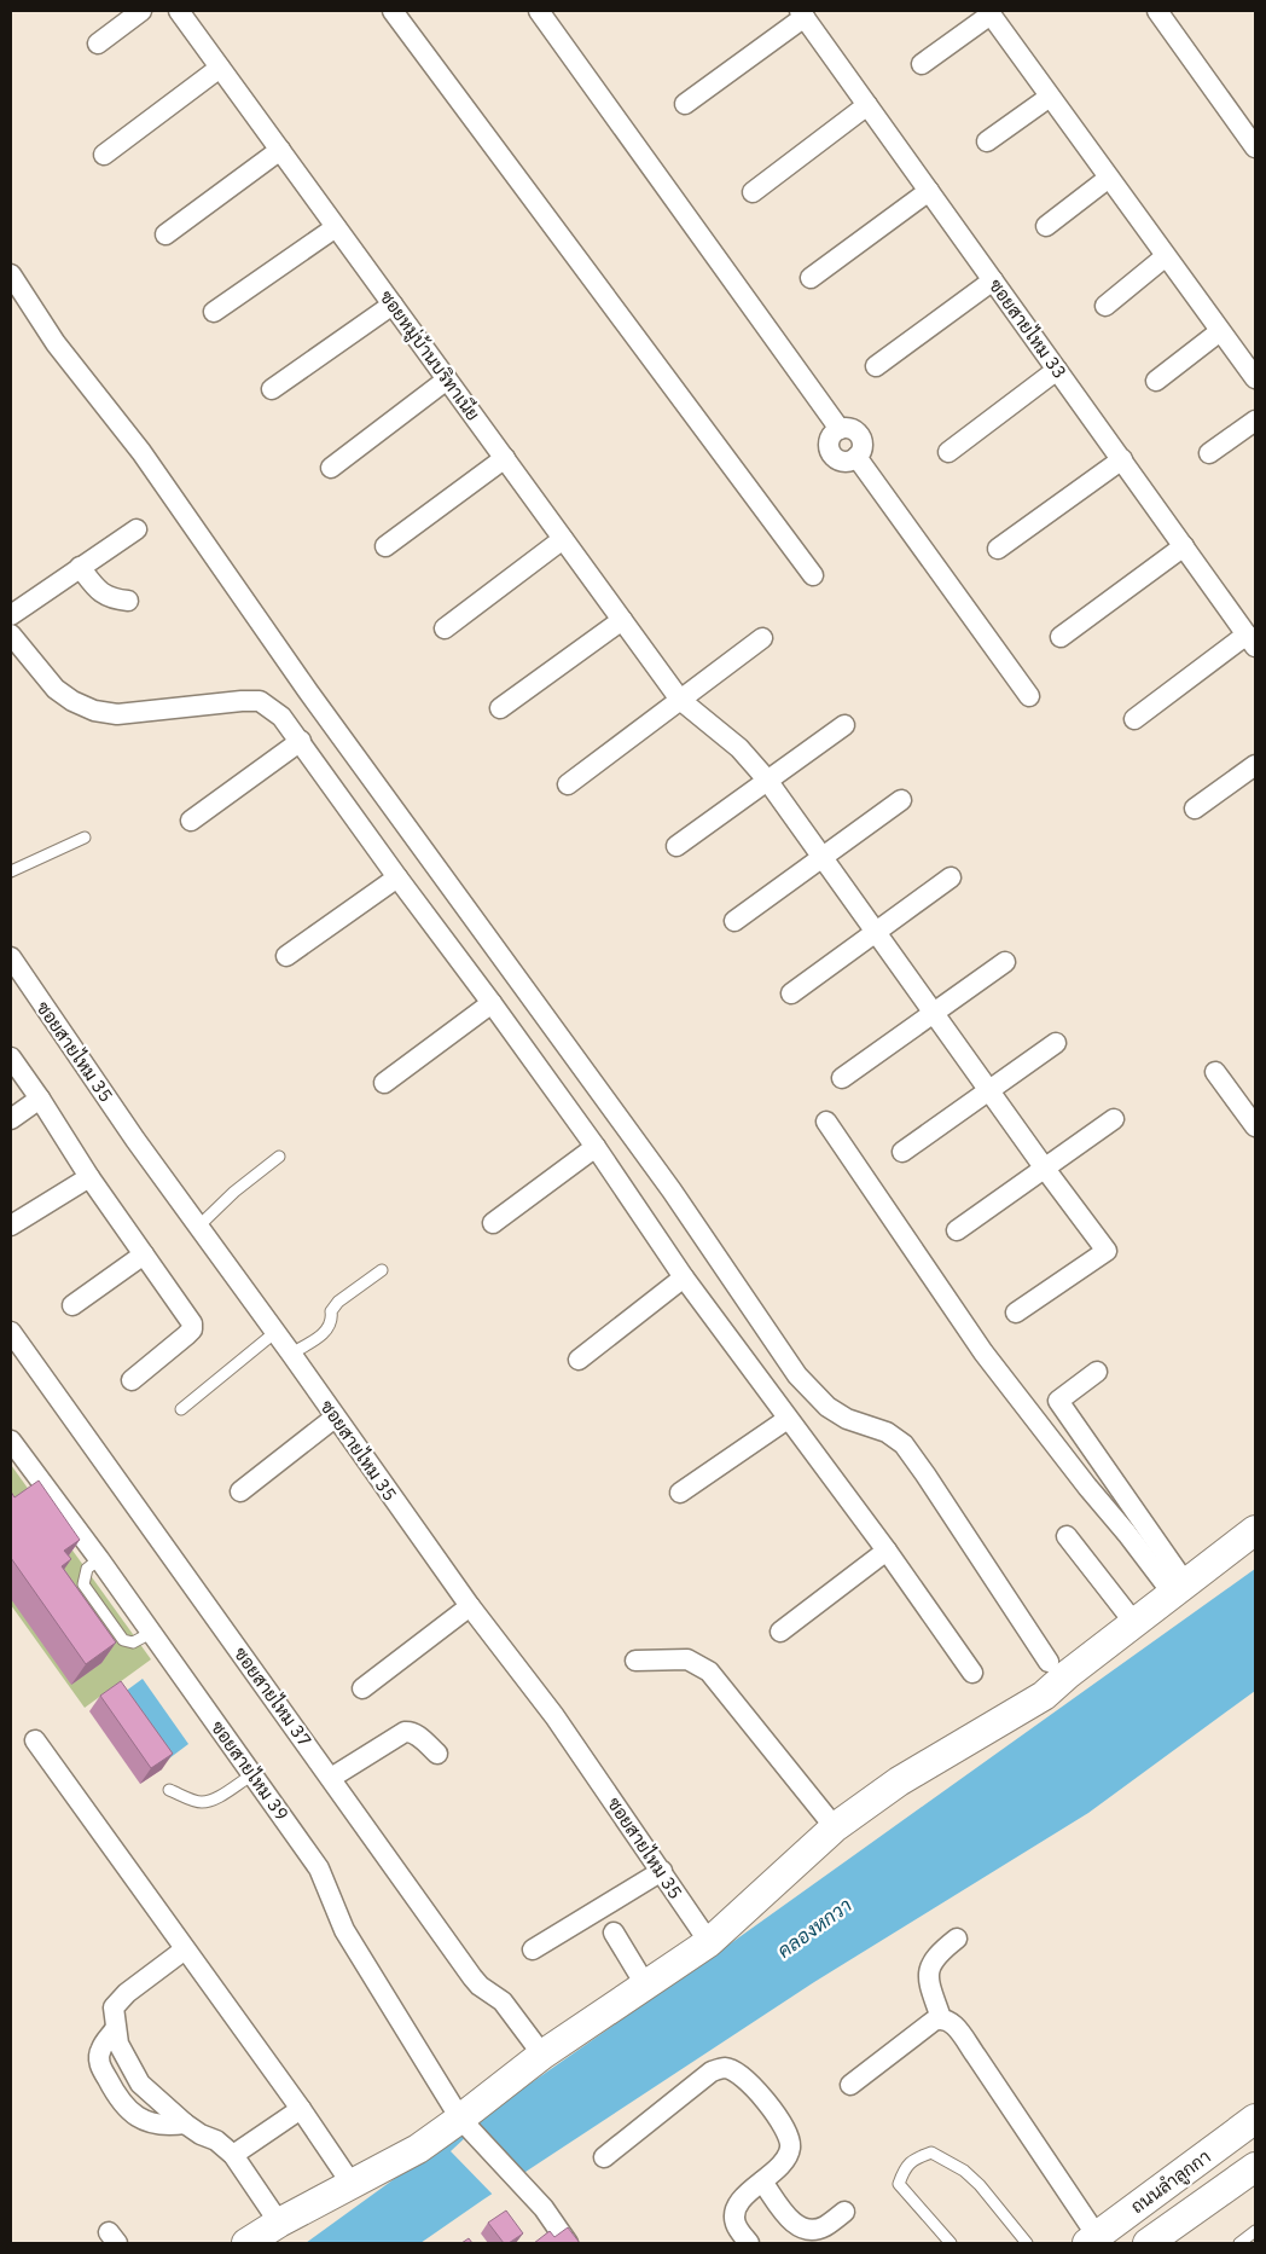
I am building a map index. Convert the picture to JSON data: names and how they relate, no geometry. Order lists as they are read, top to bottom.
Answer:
{
  "streets": {
    "street": [
      "ซอยสายไหม 33",
      "ซอยหมู่บ้านบริทาเนีย",
      "ซอยสายไหม 35",
      "ซอยสายไหม 37",
      "ซอยสายไหม 39",
      "ถนนลำลูกกา"
    ]
  },
  "water": ["คลองหกวา"]
}
